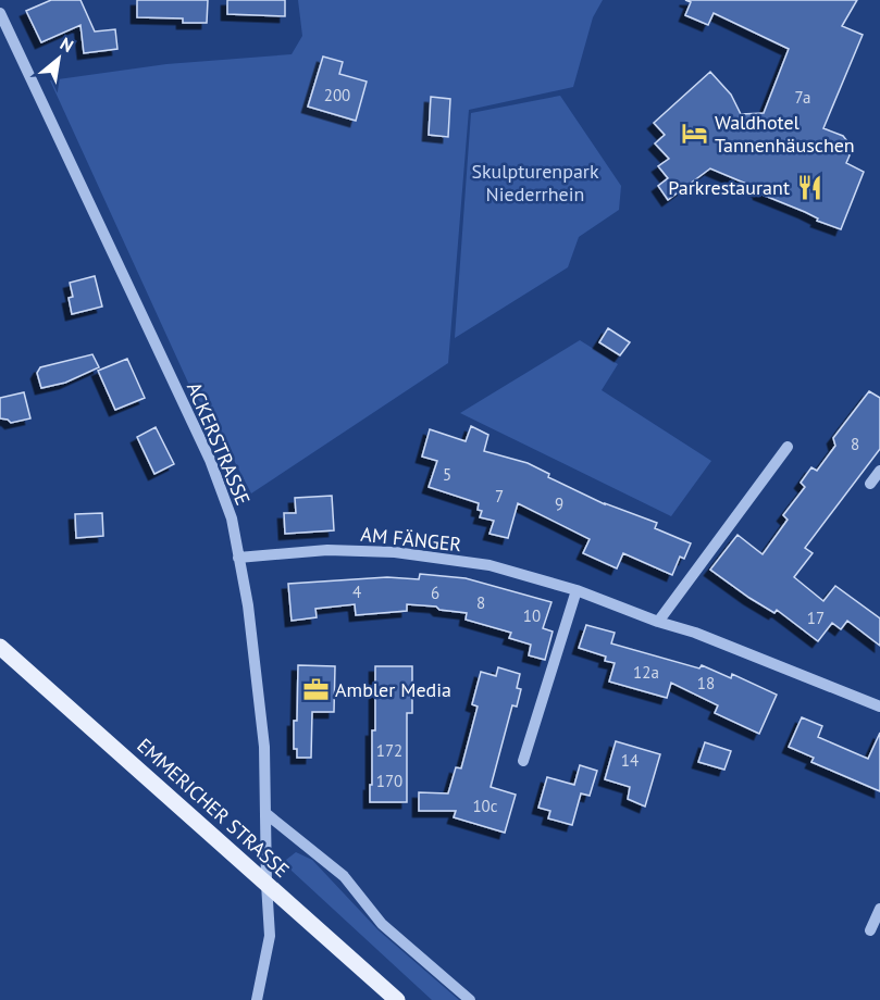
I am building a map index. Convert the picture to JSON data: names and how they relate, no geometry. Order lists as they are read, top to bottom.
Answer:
{
  "streets": {
    "main road": ["EMMERICHER STRASSE"],
    "street": ["ACKERSTRASSE", "AM FÄNGER"]
  },
  "crossings": [
    ["ACKERSTRASSE", "AM FÄNGER"],
    ["ACKERSTRASSE", "EMMERICHER STRASSE"]
  ],
  "parks": ["Skulpturenpark Niederrhein"],
  "places": {
    "hotel": ["Waldhotel Tannenhäuschen"],
    "restaurant": ["Parkrestaurant"],
    "office": ["Ambler Media"]
  },
  "house_numbers": [
    "200",
    "7a",
    "8",
    "5",
    "7",
    "9",
    "4",
    "6",
    "8",
    "10",
    "17",
    "12a",
    "18",
    "172",
    "14",
    "170",
    "10c"
  ],
  "north": "top right"
}
